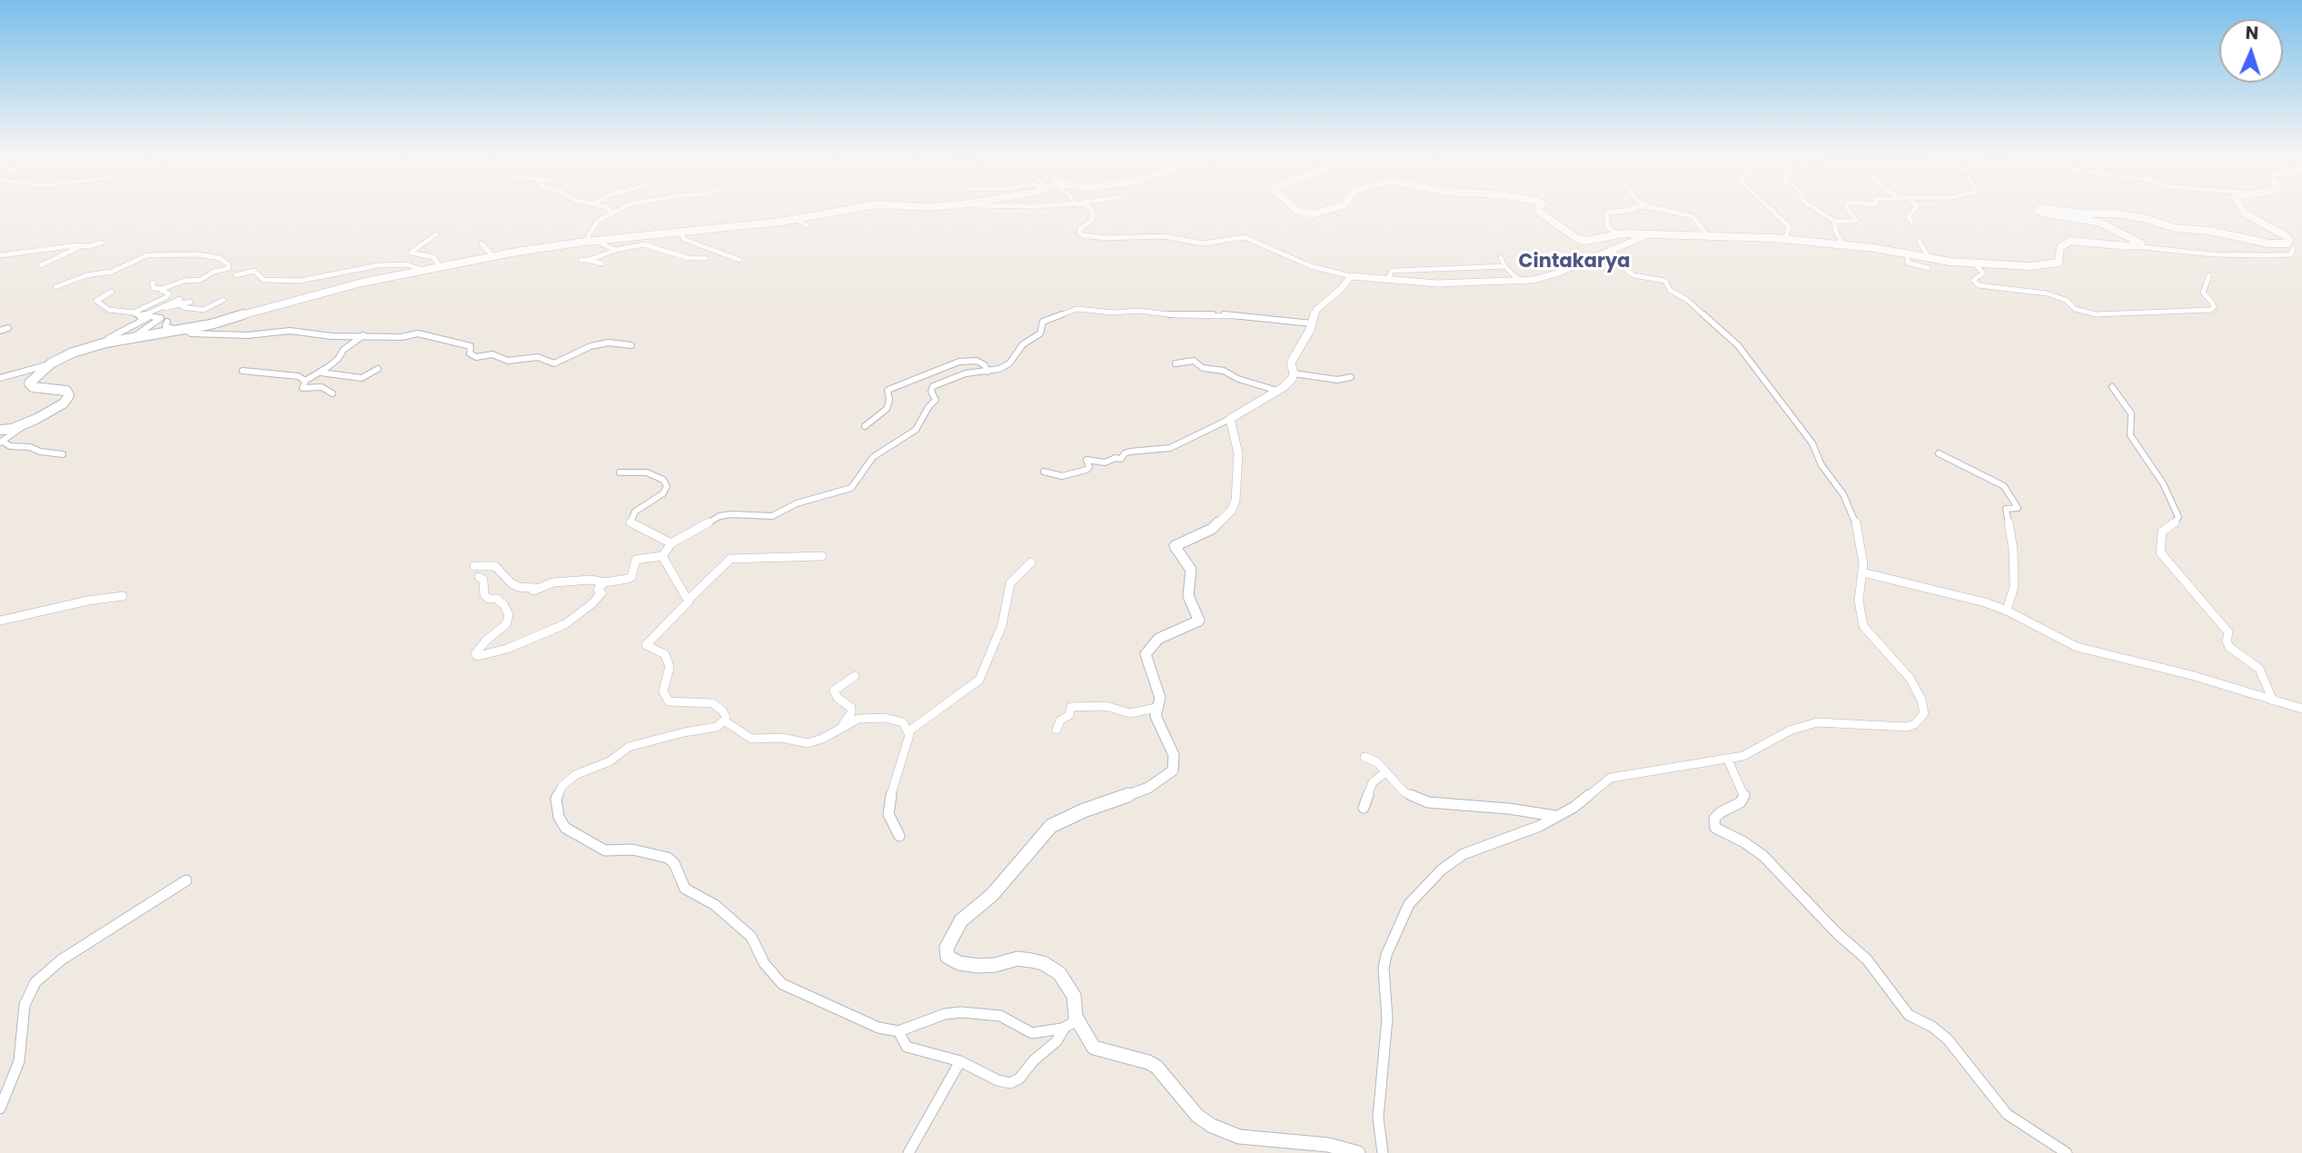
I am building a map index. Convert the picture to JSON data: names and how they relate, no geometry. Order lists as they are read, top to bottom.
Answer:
{
  "districts": ["Cintakarya"],
  "north": "top"
}
